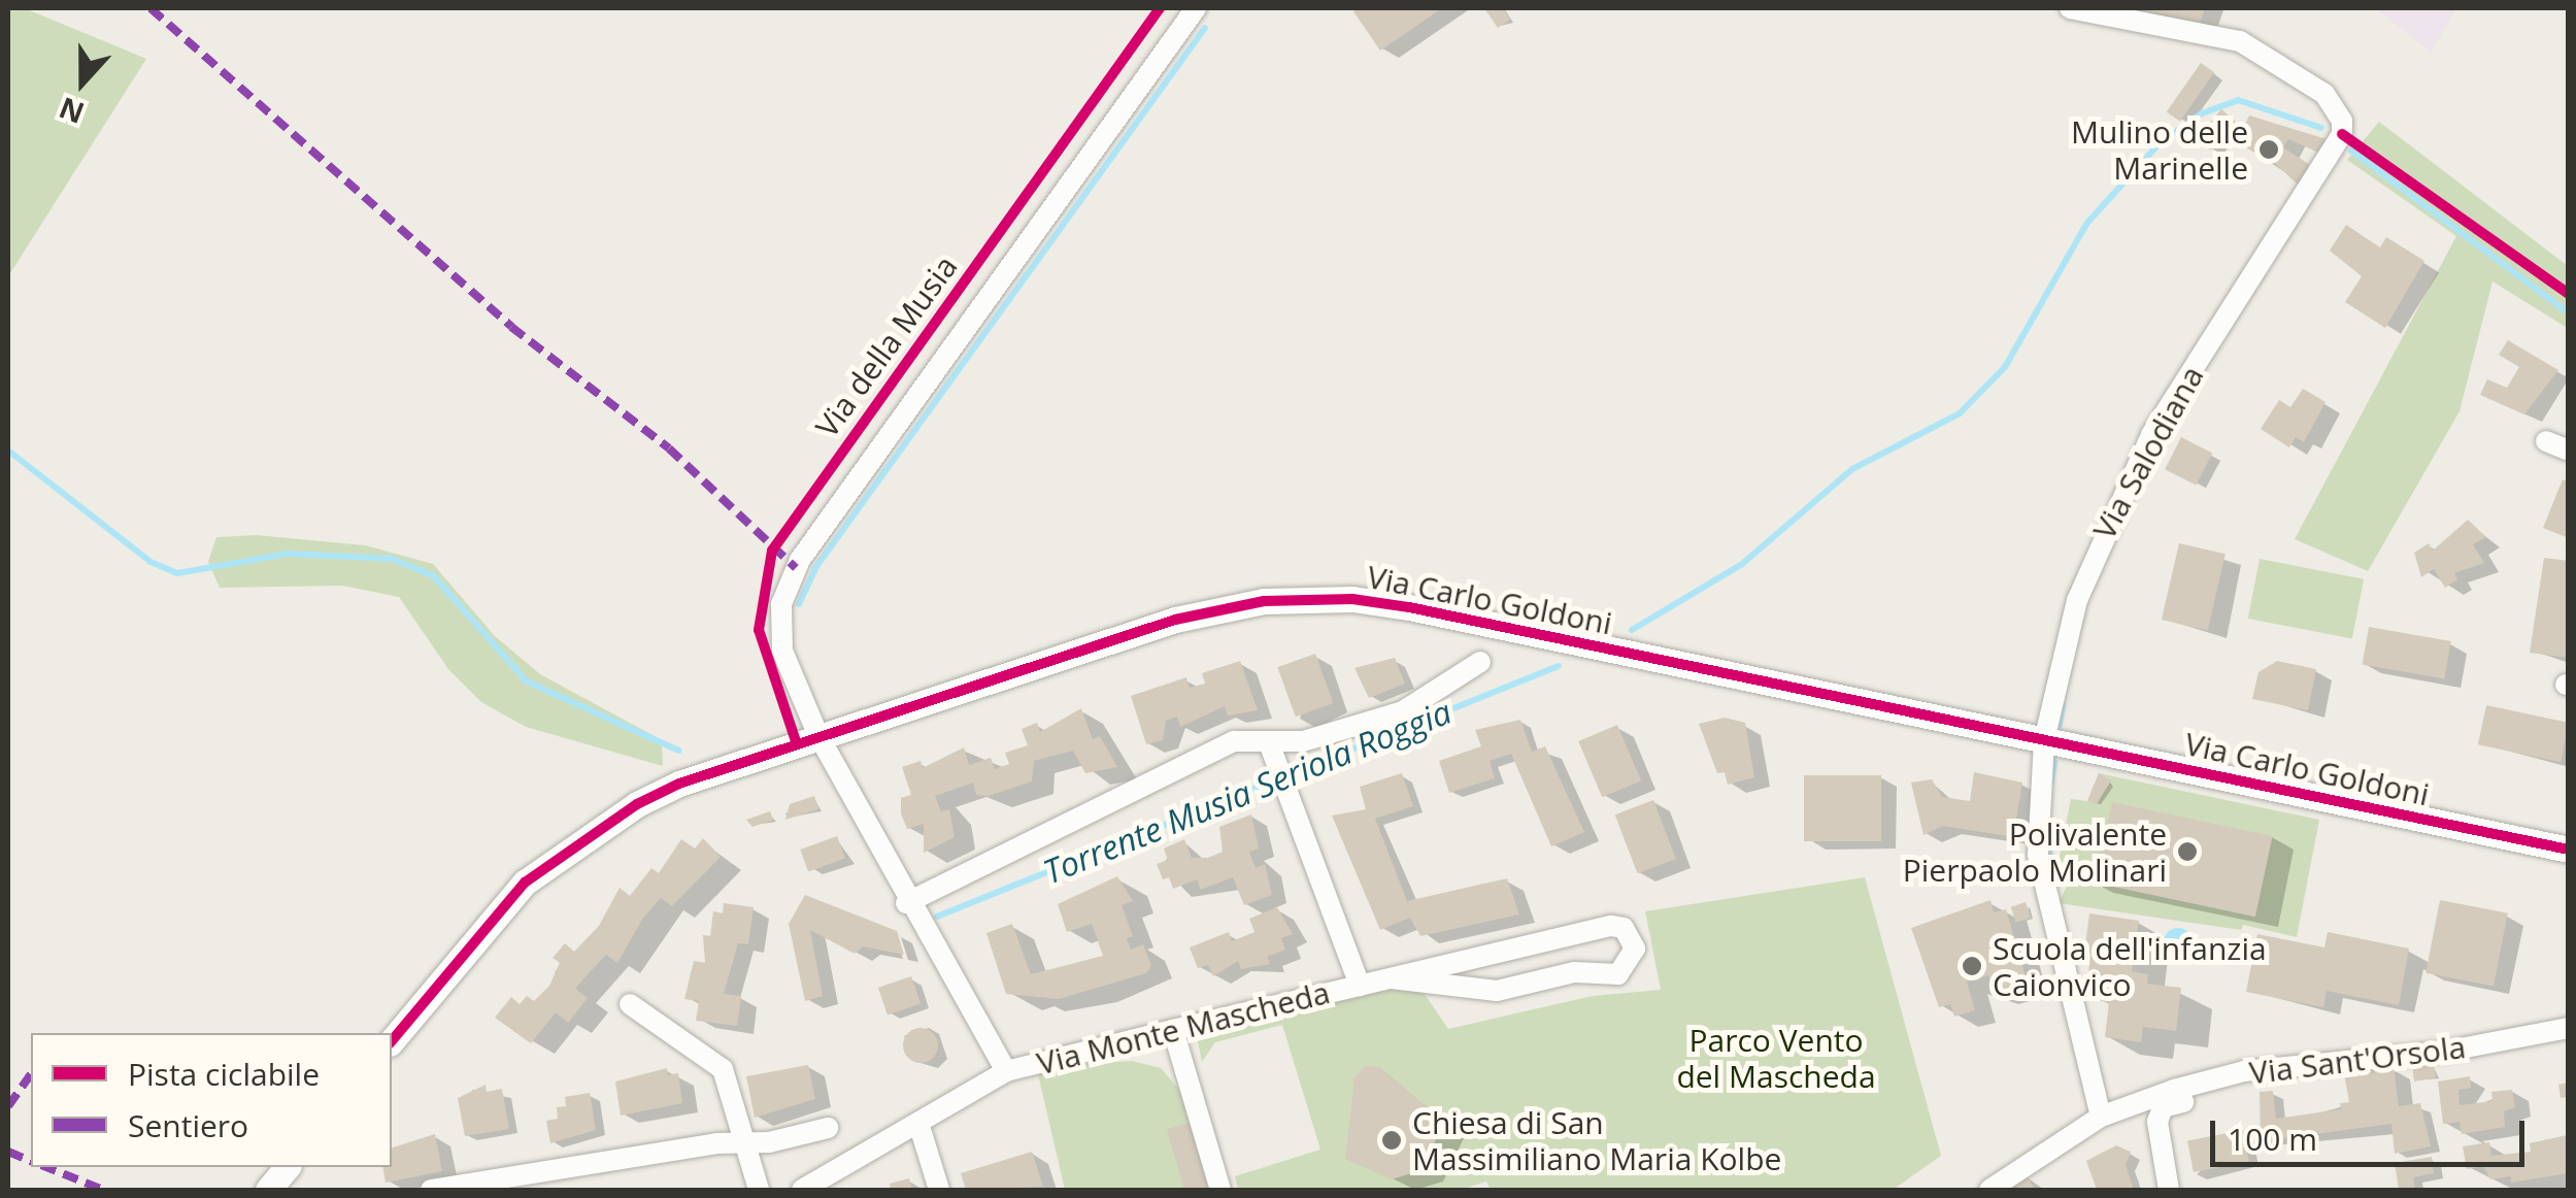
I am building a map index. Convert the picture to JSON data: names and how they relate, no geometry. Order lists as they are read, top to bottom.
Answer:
{
  "streets": {
    "street": [
      "Via della Musia",
      "Via Salodiana",
      "Via Carlo Goldoni",
      "Via Monte Mascheda",
      "Via Sant'Orsola"
    ]
  },
  "crossings": [
    ["Via della Musia", "Via Carlo Goldoni"],
    ["Via della Musia", "Via Monte Mascheda"],
    ["Via Salodiana", "Via Carlo Goldoni"],
    ["Via Salodiana", "Via Sant'Orsola"]
  ],
  "water": ["Torrente Musia Seriola Roggia"],
  "parks": ["Parco Vento del Mascheda"],
  "places": [
    "Mulino delle Marinelle",
    "Polivalente Pierpaolo Molinari",
    "Scuola dell'infanzia Caionvico",
    "Chiesa di San Massimiliano Maria Kolbe"
  ],
  "legend": ["Pista ciclabile", "Sentiero"],
  "scale_bar": "100 m",
  "north": "bottom"
}
